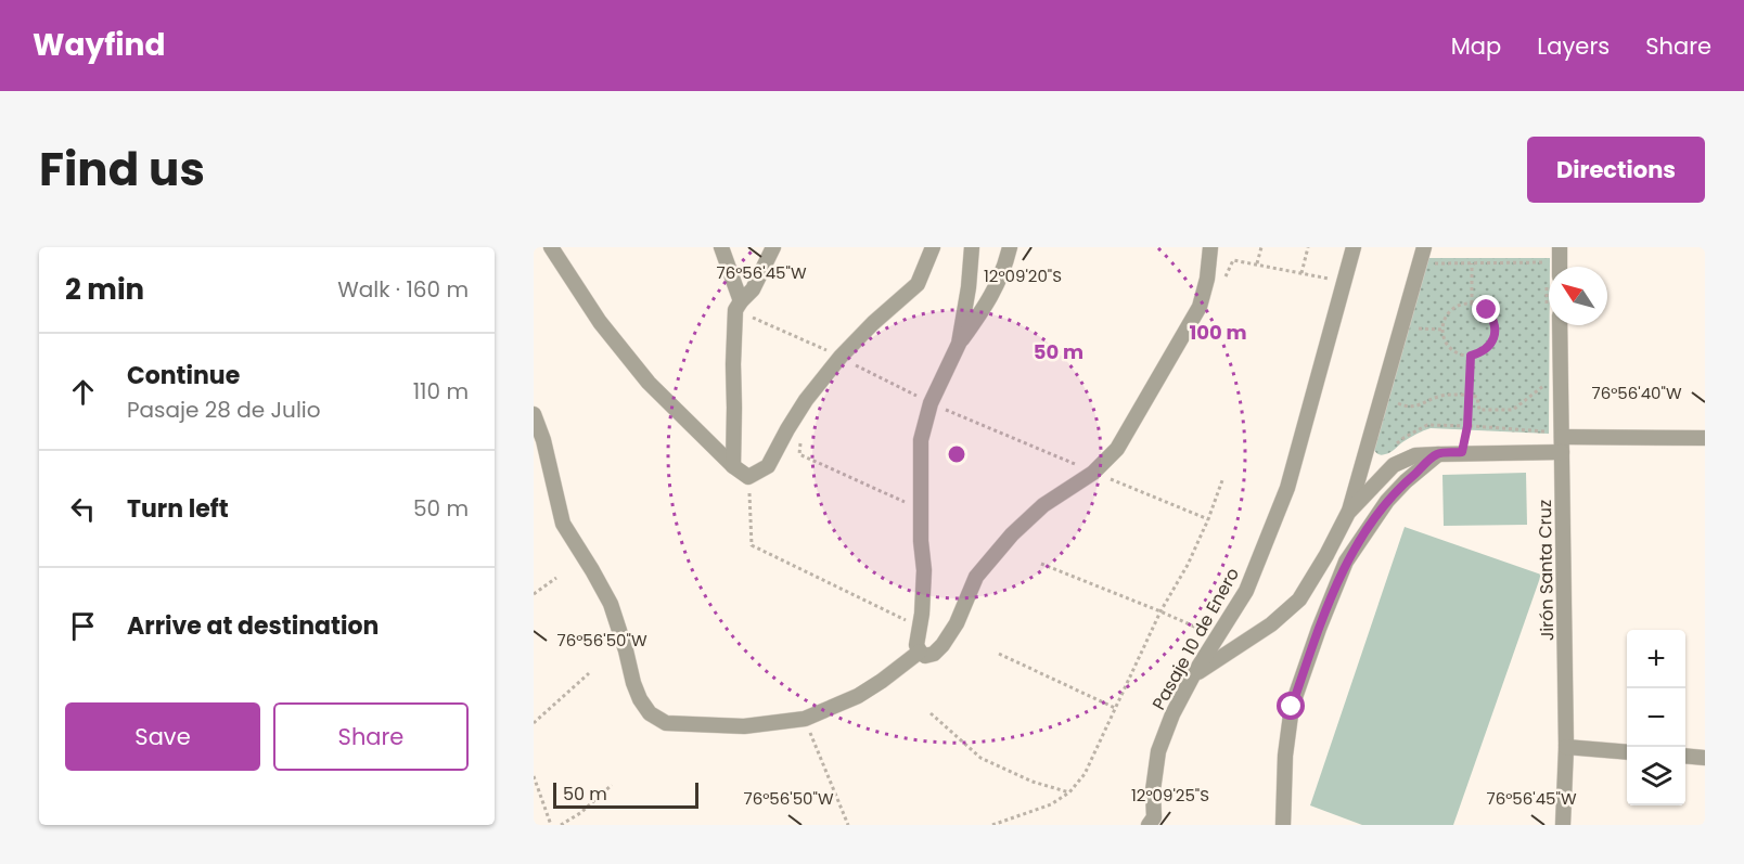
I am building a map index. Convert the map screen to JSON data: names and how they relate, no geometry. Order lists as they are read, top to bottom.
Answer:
{
  "streets": {
    "street": ["Jirón Santa Cruz", "Pasaje 10 de Enero"]
  },
  "scale_bar": "50 m",
  "north": "top left",
  "page": {
    "header": "Wayfind",
    "nav": ["Map", "Layers", "Share"],
    "title": "Find us",
    "buttons": [
      "Directions",
      ["Save", "Share"]
    ],
    "heading": ["2 min", "Walk · 160 m"],
    "list": [
      ["Continue", "Pasaje 28 de Julio", "110 m"],
      ["Turn left", "50 m"],
      "Arrive at destination"
    ],
    "map_buttons": ["+", "−"],
    "scale": "50 m"
  },
  "coordinates": [
    "76°56'45\"W",
    "12°09'20\"S",
    "76°56'40\"W",
    "76°56'50\"W",
    "12°09'25\"S"
  ],
  "rings": ["100 m", "50 m"]
}
